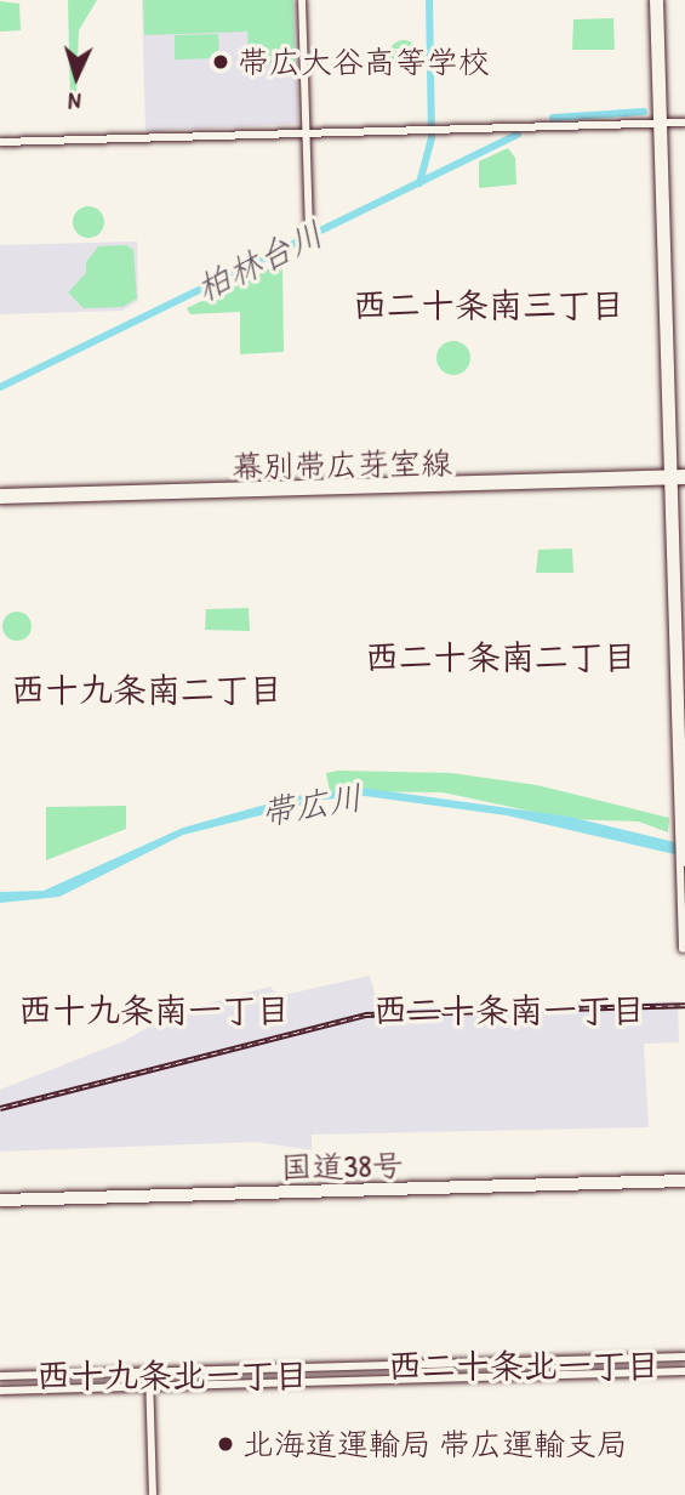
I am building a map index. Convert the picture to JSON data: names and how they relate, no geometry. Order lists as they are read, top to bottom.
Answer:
{
  "streets": {
    "highway": ["国道38号"],
    "main road": ["幕別帯広芽室線"]
  },
  "districts": [
    "西二十条南三丁目",
    "西二十条南二丁目",
    "西十九条南二丁目",
    "西十九条南一丁目",
    "西二十条南一丁目",
    "西二十条北一丁目",
    "西十九条北一丁目"
  ],
  "water": ["柏林台川", "帯広川"],
  "places": ["帯広大谷高等学校", "北海道運輸局 帯広運輸支局"],
  "north": "bottom"
}
